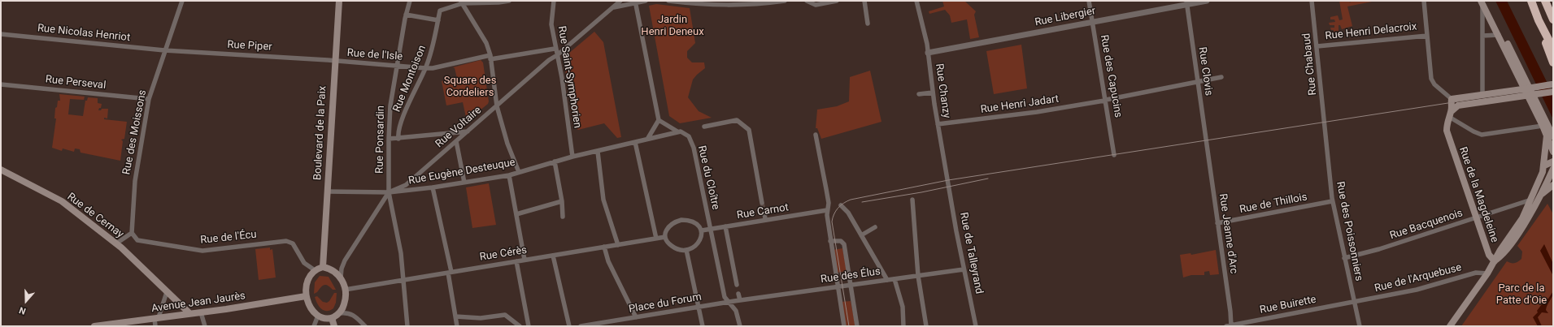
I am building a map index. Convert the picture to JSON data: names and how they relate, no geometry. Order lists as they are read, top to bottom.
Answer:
{
  "streets": {
    "main road": [
      "Boulevard de la Paix",
      "Rue de la Magdeleine",
      "Rue de Cernay",
      "Avenue Jean Jaurès"
    ],
    "street": [
      "Rue Libergier",
      "Rue Henri Delacroix",
      "Rue Nicolas Henriot",
      "Rue Piper",
      "Rue de l'Isle",
      "Rue Chabaud",
      "Rue Clovis",
      "Rue des Capucins",
      "Rue Saint-Symphorien",
      "Rue Montoison",
      "Rue Perseval",
      "Rue Chanzy",
      "Rue Henri Jadart",
      "Rue Voltaire",
      "Rue des Moissons",
      "Rue Ponsardin",
      "Rue Eugène Desteuque",
      "Rue du Cloître",
      "Rue de Thillois",
      "Rue Carnot",
      "Rue Bacquenois",
      "Rue des Poissonniers",
      "Rue Jeanne d'Arc",
      "Rue de l'Écu",
      "Rue de Talleyrand",
      "Rue Cérès",
      "Rue des Élus",
      "Rue de l'Arquebuse",
      "Place du Forum",
      "Rue Buirette"
    ]
  },
  "crossings": [
    ["Rue Libergier", "Rue Clovis"],
    ["Rue Libergier", "Rue des Capucins"],
    ["Rue Libergier", "Rue Chanzy"],
    ["Rue Henri Delacroix", "Rue Chabaud"],
    ["Rue Nicolas Henriot", "Rue Piper"],
    ["Rue Nicolas Henriot", "Rue des Moissons"],
    ["Rue Piper", "Rue de l'Isle"],
    ["Rue Piper", "Rue des Moissons"],
    ["Rue Piper", "Boulevard de la Paix"],
    ["Rue de l'Isle", "Rue Saint-Symphorien"],
    ["Rue de l'Isle", "Rue Montoison"],
    ["Rue de l'Isle", "Boulevard de la Paix"],
    ["Rue de l'Isle", "Rue Ponsardin"],
    ["Rue Chabaud", "Rue des Poissonniers"],
    ["Rue Clovis", "Rue Henri Jadart"],
    ["Rue Clovis", "Rue Jeanne d'Arc"],
    ["Rue des Capucins", "Rue Henri Jadart"],
    ["Rue Saint-Symphorien", "Rue Voltaire"],
    ["Rue Saint-Symphorien", "Rue Eugène Desteuque"],
    ["Rue Perseval", "Rue des Moissons"],
    ["Rue Chanzy", "Rue Henri Jadart"],
    ["Rue Chanzy", "Rue de Talleyrand"],
    ["Rue Voltaire", "Rue Ponsardin"],
    ["Rue Voltaire", "Rue Eugène Desteuque"],
    ["Rue des Moissons", "Rue de l'Écu"],
    ["Boulevard de la Paix", "Rue Eugène Desteuque"],
    ["Boulevard de la Paix", "Rue de l'Écu"],
    ["Boulevard de la Paix", "Rue Cérès"],
    ["Boulevard de la Paix", "Avenue Jean Jaurès"],
    ["Rue Ponsardin", "Rue Eugène Desteuque"],
    ["Rue Ponsardin", "Rue Cérès"],
    ["Rue Eugène Desteuque", "Rue du Cloître"],
    ["Rue du Cloître", "Rue Carnot"],
    ["Rue du Cloître", "Place du Forum"],
    ["Rue de la Magdeleine", "Rue Bacquenois"],
    ["Rue de Thillois", "Rue des Poissonniers"],
    ["Rue de Thillois", "Rue Jeanne d'Arc"],
    ["Rue Carnot", "Rue Cérès"],
    ["Rue de Cernay", "Avenue Jean Jaurès"],
    ["Rue Bacquenois", "Rue des Poissonniers"],
    ["Rue des Poissonniers", "Rue de l'Arquebuse"],
    ["Rue des Poissonniers", "Rue Buirette"],
    ["Rue Jeanne d'Arc", "Rue Buirette"],
    ["Rue de l'Écu", "Rue Cérès"],
    ["Rue de l'Écu", "Avenue Jean Jaurès"],
    ["Rue de Talleyrand", "Rue des Élus"],
    ["Rue Cérès", "Avenue Jean Jaurès"],
    ["Rue des Élus", "Place du Forum"],
    ["Rue de l'Arquebuse", "Rue Buirette"]
  ],
  "parks": ["Jardin Henri Deneux", "Square des Cordeliers", "Parc de la Patte d'Oie"],
  "north": "bottom"
}
